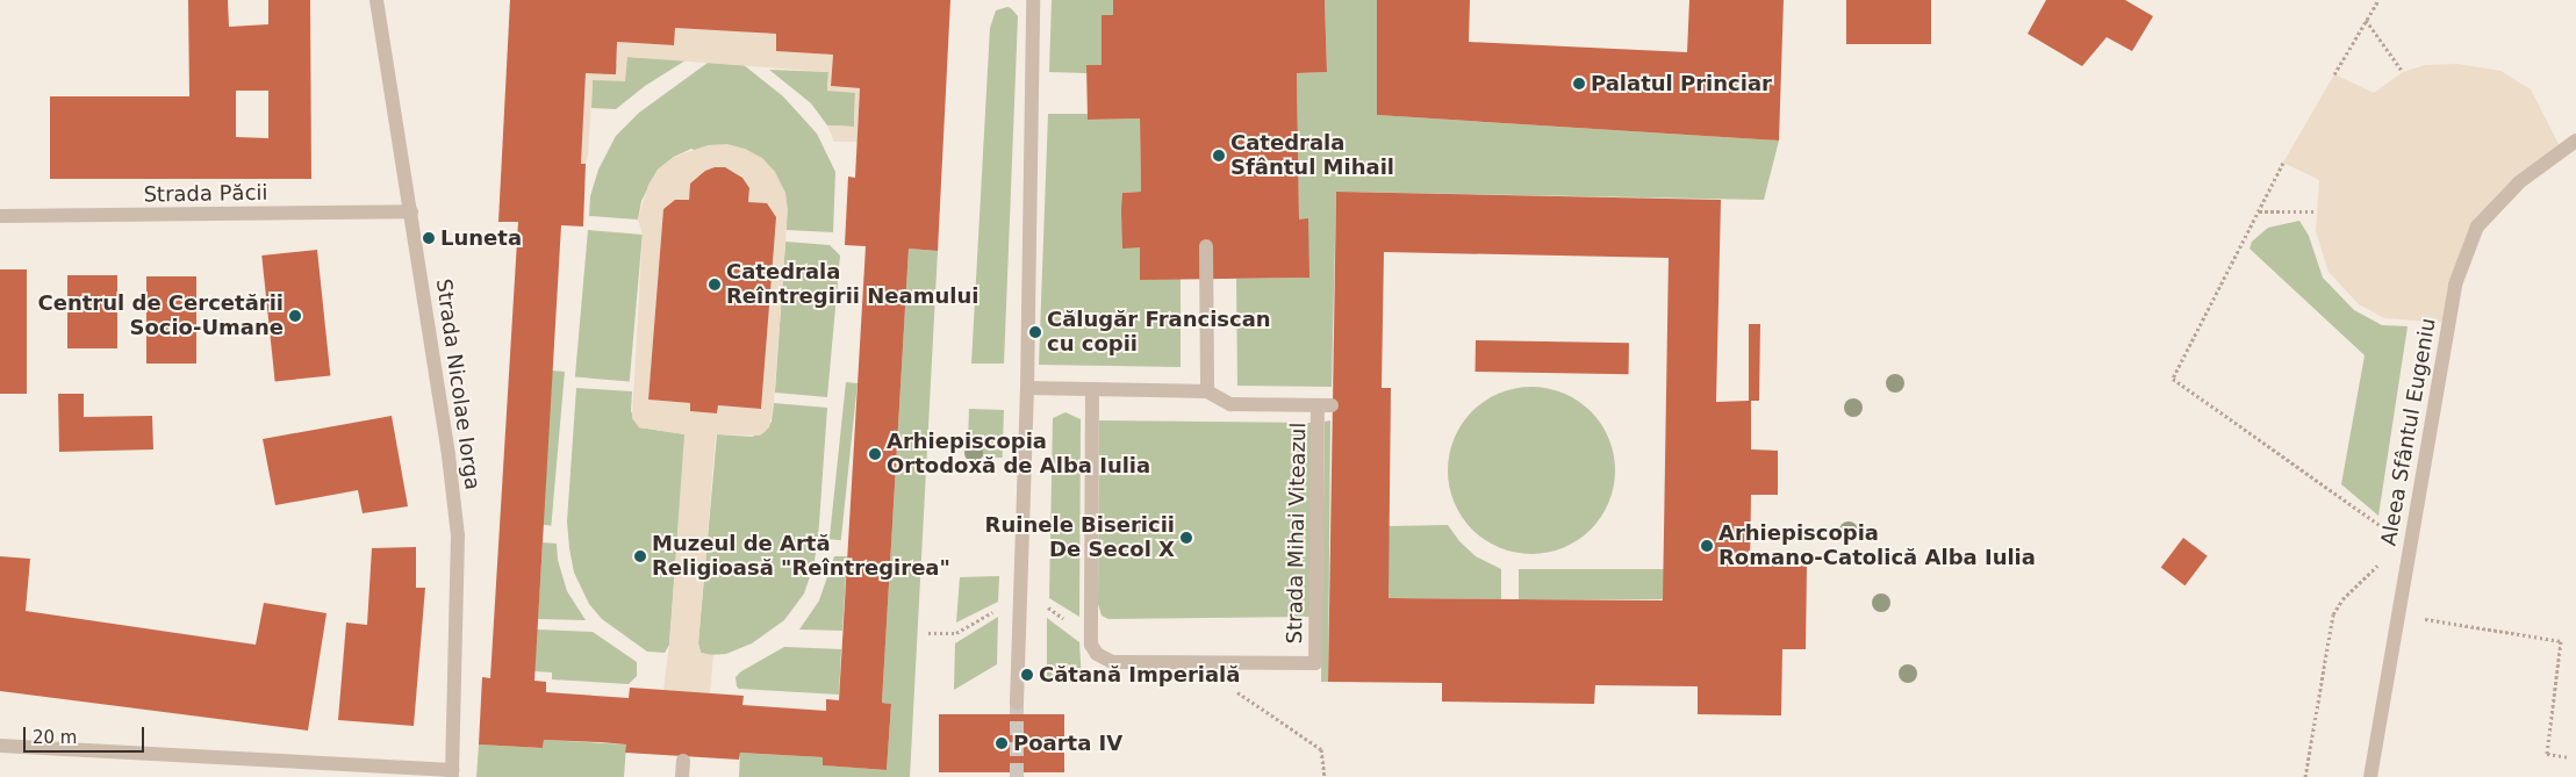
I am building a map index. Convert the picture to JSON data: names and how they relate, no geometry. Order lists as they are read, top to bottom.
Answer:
{
  "streets": {
    "street": [
      "Strada Păcii",
      "Strada Nicolae Iorga",
      "Aleea Sfântul Eugeniu",
      "Strada Mihai Viteazul"
    ]
  },
  "crossings": [
    ["Strada Păcii", "Strada Nicolae Iorga"]
  ],
  "places": [
    "Palatul Princiar",
    "Catedrala Sfântul Mihail",
    "Luneta",
    "Catedrala Reîntregirii Neamului",
    "Centrul de Cercetării Socio-Umane",
    "Călugăr Franciscan cu copii",
    "Arhiepiscopia Ortodoxă de Alba Iulia",
    "Ruinele Bisericii De Secol X",
    "Arhiepiscopia Romano-Catolică Alba Iulia",
    "Muzeul de Artă Religioasă \"Reîntregirea\"",
    "Cătană Imperială",
    "Poarta IV"
  ],
  "scale_bar": "20 m"
}
